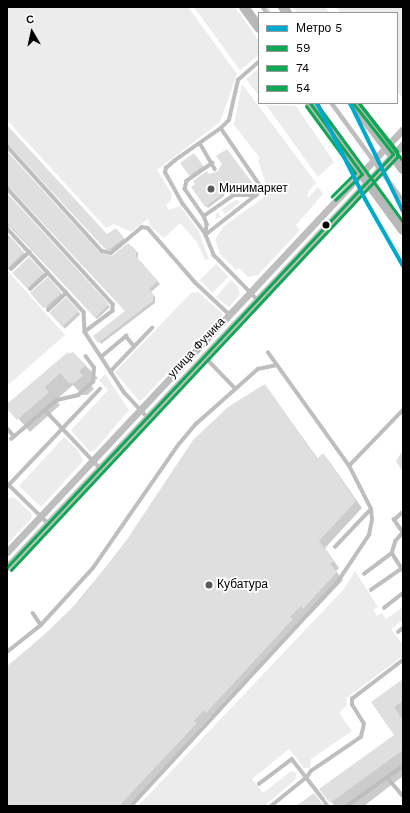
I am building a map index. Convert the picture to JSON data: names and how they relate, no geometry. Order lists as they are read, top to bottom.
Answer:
{
  "streets": {
    "street": ["улица Фучика"]
  },
  "places": ["Минимаркет", "Кубатура"],
  "lines": [
    "metro line 5",
    "transit line 59",
    "transit line 74",
    "transit line 54"
  ],
  "legend": [
    "Метро 5",
    "59",
    "74",
    "54"
  ],
  "north": "top"
}
